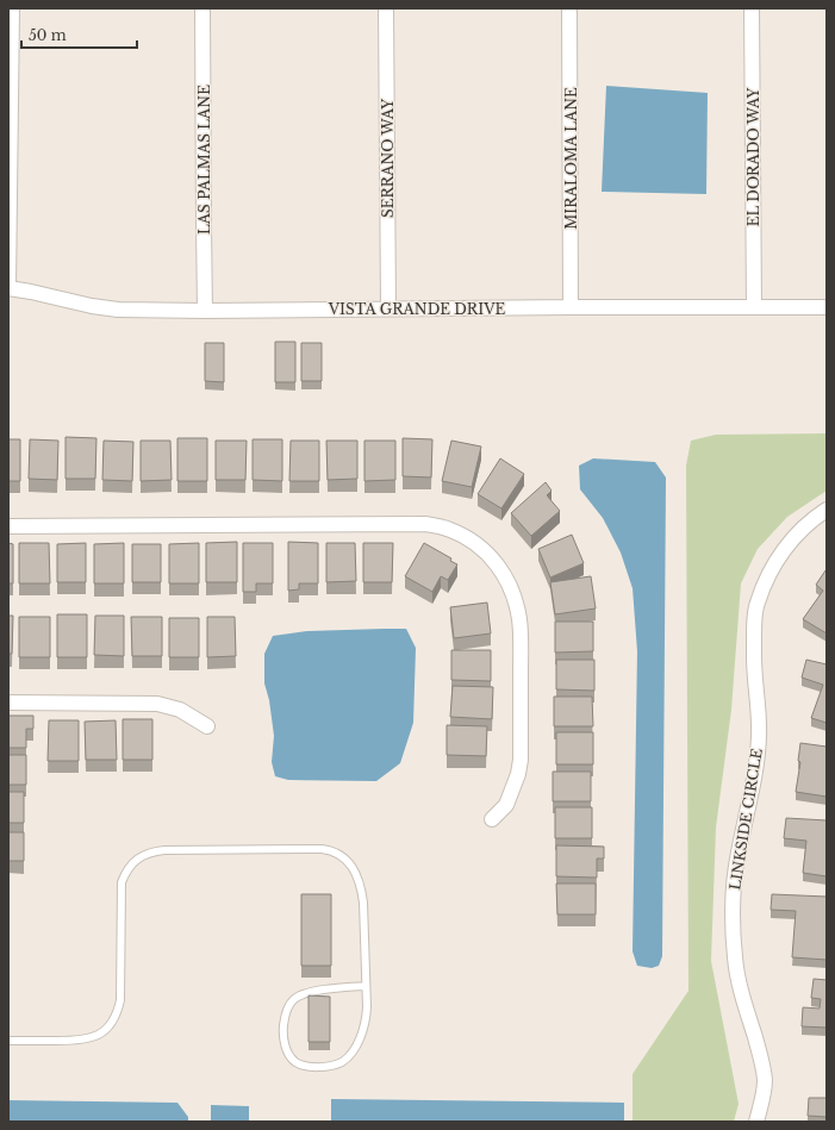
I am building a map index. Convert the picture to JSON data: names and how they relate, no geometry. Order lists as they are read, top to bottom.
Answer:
{
  "streets": {
    "street": [
      "EL DORADO WAY",
      "SERRANO WAY",
      "MIRALOMA LANE",
      "LAS PALMAS LANE",
      "VISTA GRANDE DRIVE",
      "LINKSIDE CIRCLE"
    ]
  },
  "crossings": [
    ["EL DORADO WAY", "VISTA GRANDE DRIVE"],
    ["SERRANO WAY", "VISTA GRANDE DRIVE"],
    ["MIRALOMA LANE", "VISTA GRANDE DRIVE"],
    ["LAS PALMAS LANE", "VISTA GRANDE DRIVE"]
  ],
  "scale_bar": "50 m"
}
